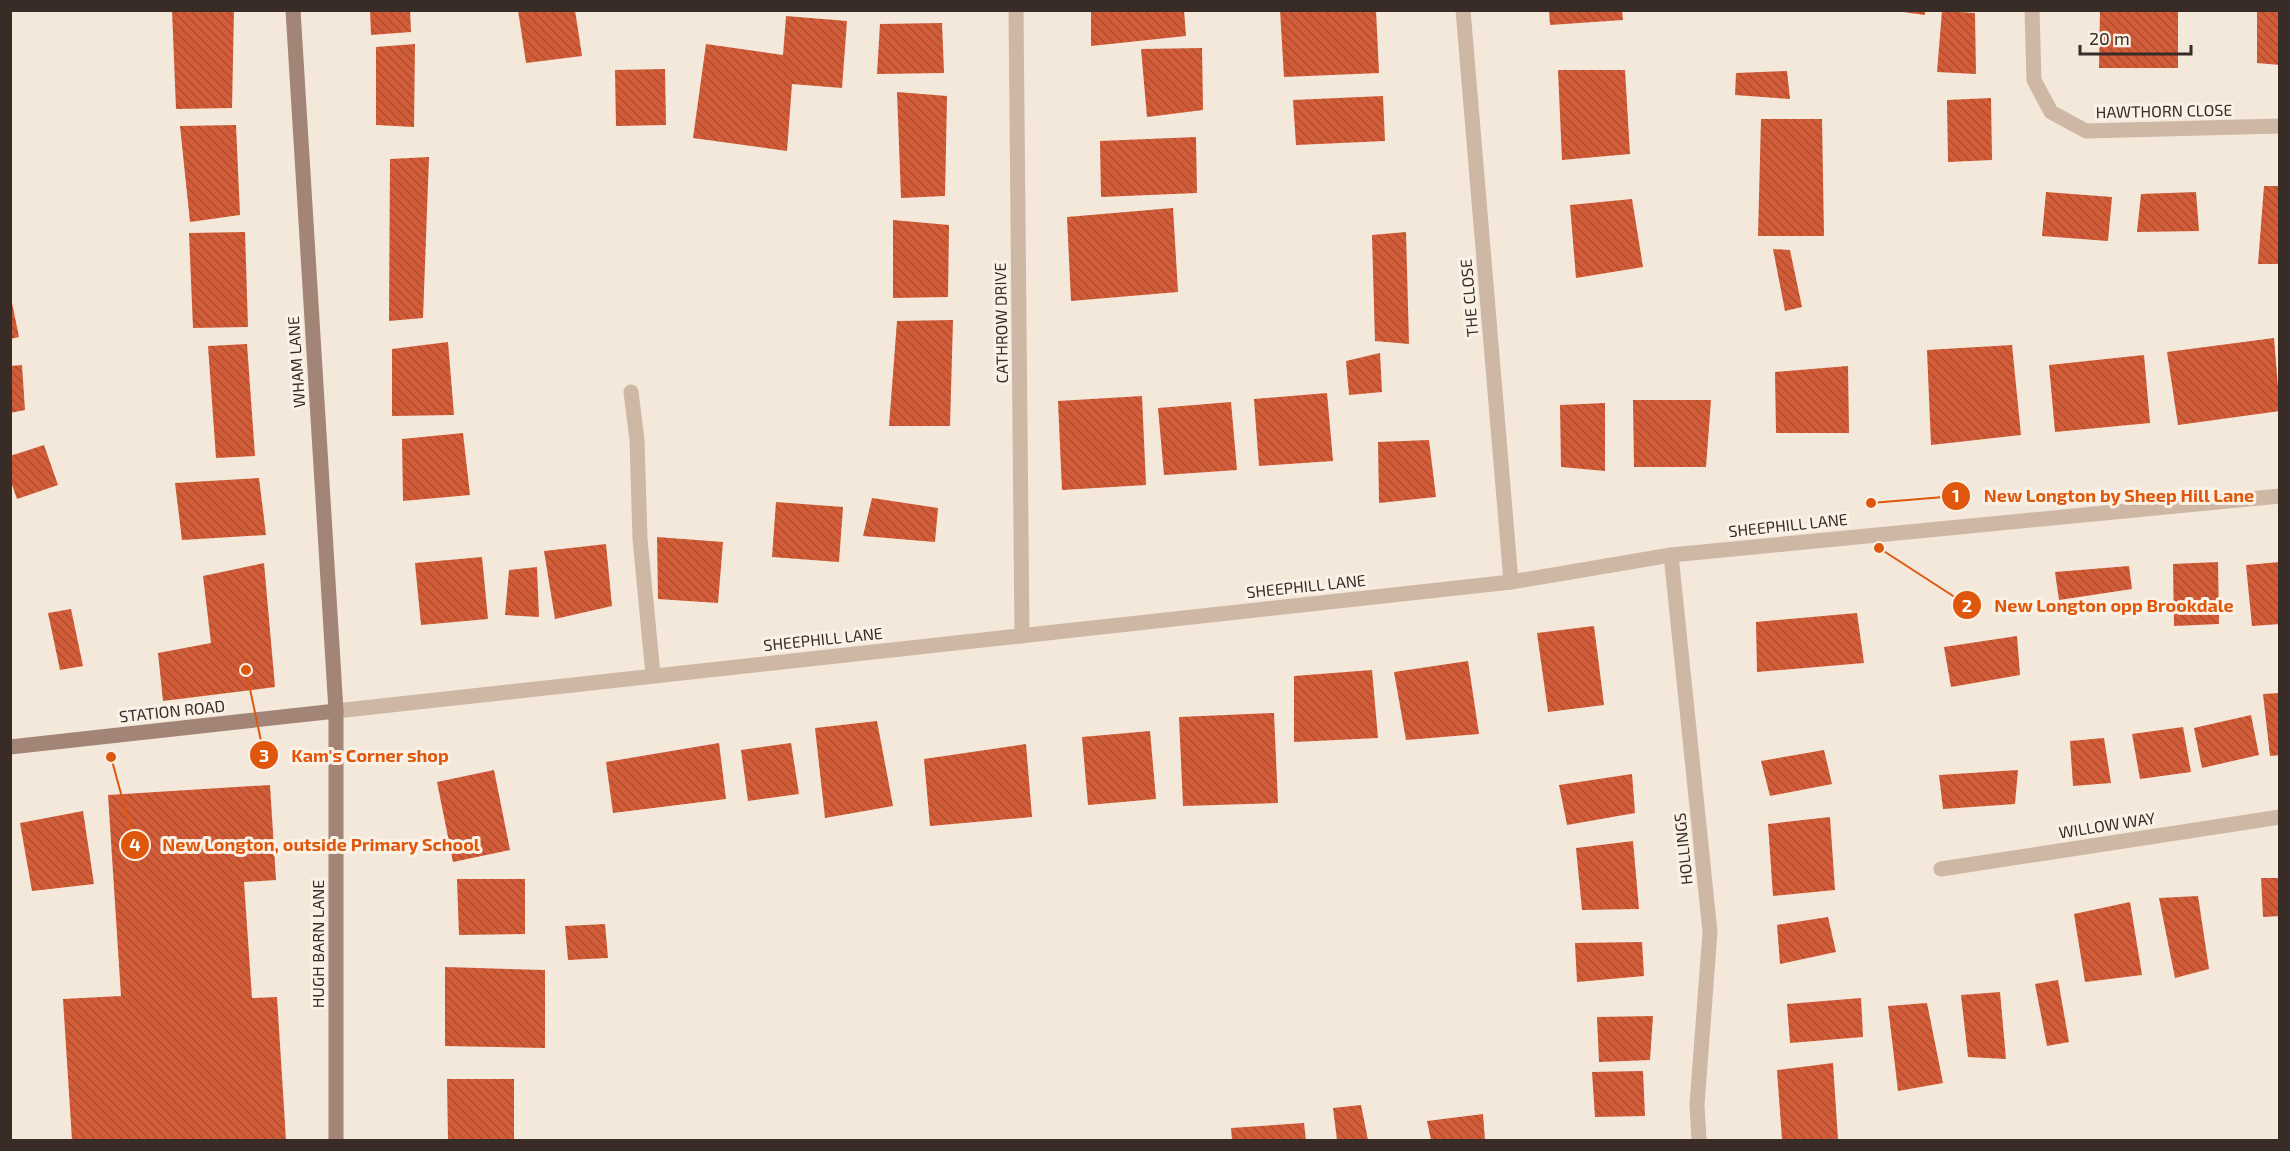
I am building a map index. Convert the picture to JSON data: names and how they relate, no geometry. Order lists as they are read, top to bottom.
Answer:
{
  "streets": {
    "street": [
      "HAWTHORN CLOSE",
      "THE CLOSE",
      "CATHROW DRIVE",
      "WHAM LANE",
      "SHEEPHILL LANE",
      "STATION ROAD",
      "WILLOW WAY",
      "HOLLINGS",
      "HUGH BARN LANE"
    ]
  },
  "crossings": [
    ["THE CLOSE", "SHEEPHILL LANE"],
    ["CATHROW DRIVE", "SHEEPHILL LANE"],
    ["WHAM LANE", "SHEEPHILL LANE"],
    ["WHAM LANE", "STATION ROAD"],
    ["WHAM LANE", "HUGH BARN LANE"],
    ["SHEEPHILL LANE", "STATION ROAD"],
    ["SHEEPHILL LANE", "HOLLINGS"],
    ["SHEEPHILL LANE", "HUGH BARN LANE"],
    ["STATION ROAD", "HUGH BARN LANE"]
  ],
  "places": [
    "New Longton by Sheep Hill Lane",
    "New Longton opp Brookdale",
    "Kam's Corner shop",
    "New Longton, outside Primary School"
  ],
  "scale_bar": "20 m"
}
